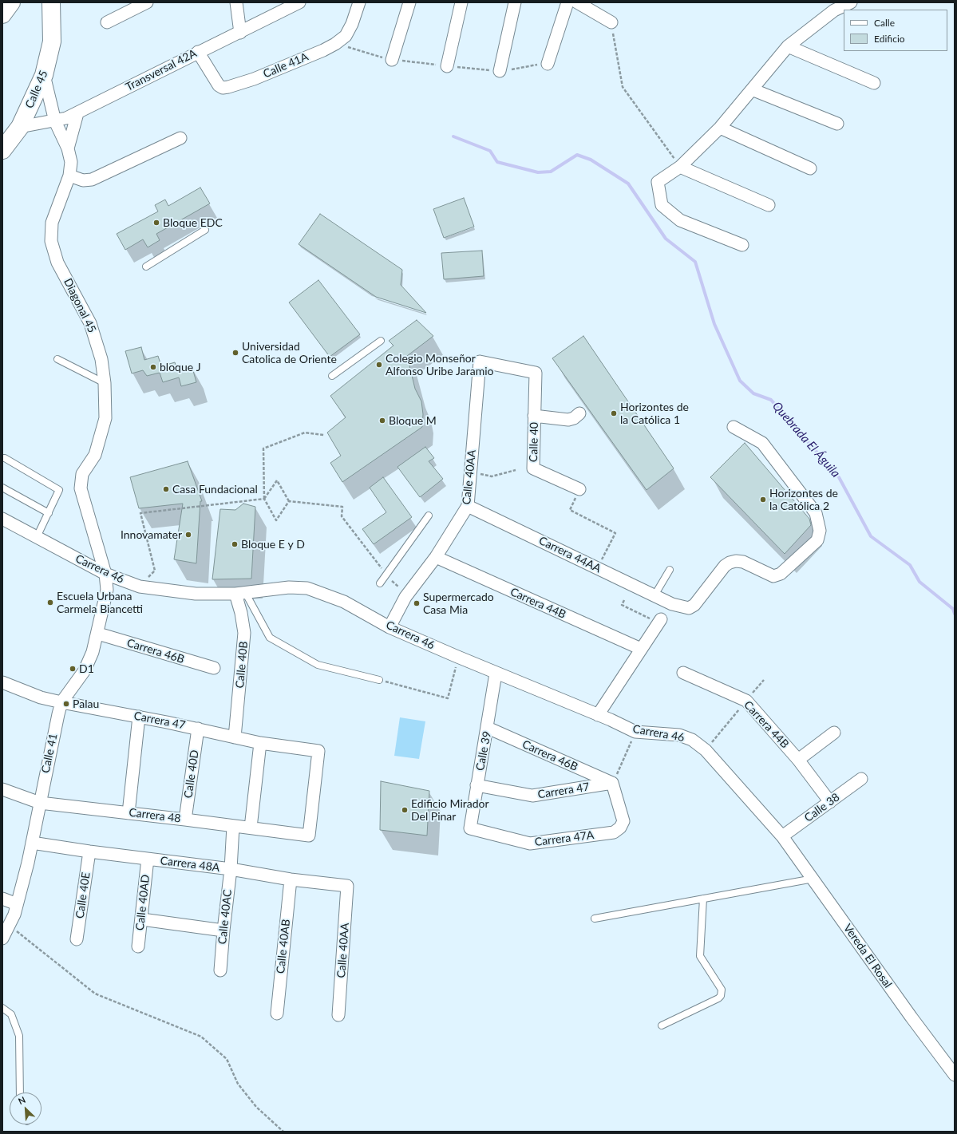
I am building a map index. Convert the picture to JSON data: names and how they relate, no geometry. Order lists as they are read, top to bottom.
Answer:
{
  "streets": {
    "main road": ["Calle 45"],
    "street": [
      "Calle 41A",
      "Transversal 42A",
      "Diagonal 45",
      "Calle 40",
      "Calle 40AA",
      "Carrera 44AA",
      "Carrera 46",
      "Carrera 44B",
      "Carrera 46B",
      "Calle 40B",
      "Carrera 47",
      "Calle 39",
      "Calle 41",
      "Calle 40D",
      "Calle 38",
      "Carrera 48",
      "Carrera 47A",
      "Carrera 48A",
      "Calle 40E",
      "Calle 40AD",
      "Calle 40AC",
      "Calle 40AB",
      "Vereda El Rosal"
    ]
  },
  "crossings": [
    ["Calle 41A", "Transversal 42A"],
    ["Transversal 42A", "Calle 45"],
    ["Transversal 42A", "Diagonal 45"],
    ["Calle 45", "Diagonal 45"],
    ["Diagonal 45", "Carrera 46"],
    ["Diagonal 45", "Calle 41"],
    ["Calle 40", "Calle 40AA"],
    ["Calle 40AA", "Carrera 44AA"],
    ["Calle 40AA", "Carrera 46"],
    ["Calle 40AA", "Carrera 44B"],
    ["Calle 40AA", "Carrera 48A"],
    ["Carrera 46", "Calle 40B"],
    ["Carrera 46", "Calle 39"],
    ["Carrera 46", "Calle 41"],
    ["Carrera 46", "Calle 38"],
    ["Carrera 46", "Vereda El Rosal"],
    ["Carrera 44B", "Calle 38"],
    ["Carrera 46B", "Carrera 47"],
    ["Carrera 46B", "Calle 39"],
    ["Carrera 46B", "Calle 41"],
    ["Carrera 46B", "Carrera 47A"],
    ["Calle 40B", "Carrera 47"],
    ["Carrera 47", "Calle 39"],
    ["Carrera 47", "Calle 41"],
    ["Carrera 47", "Calle 40D"],
    ["Carrera 47", "Carrera 48"],
    ["Carrera 47", "Carrera 47A"],
    ["Calle 39", "Carrera 47A"],
    ["Calle 41", "Carrera 48"],
    ["Calle 41", "Carrera 48A"],
    ["Calle 40D", "Carrera 48"],
    ["Calle 38", "Vereda El Rosal"],
    ["Carrera 48", "Calle 40AC"],
    ["Carrera 48A", "Calle 40E"],
    ["Carrera 48A", "Calle 40AD"],
    ["Carrera 48A", "Calle 40AC"],
    ["Carrera 48A", "Calle 40AB"]
  ],
  "water": ["Quebrada El Águila"],
  "places": [
    "Bloque EDC",
    "Universidad Catolica de Oriente",
    "Colegio Monseñor Alfonso Uribe Jaramio",
    "bloque J",
    "Horizontes de la Católica 1",
    "Bloque M",
    "Casa Fundacional",
    "Horizontes de la Católica 2",
    "Innovamater",
    "Bloque E y D",
    "Escuela Urbana Carmela Biancetti",
    "Supermercado Casa Mia",
    "D1",
    "Palau",
    "Edificio Mirador Del Pinar"
  ],
  "legend": ["Calle", "Edificio"],
  "north": "top left"
}
